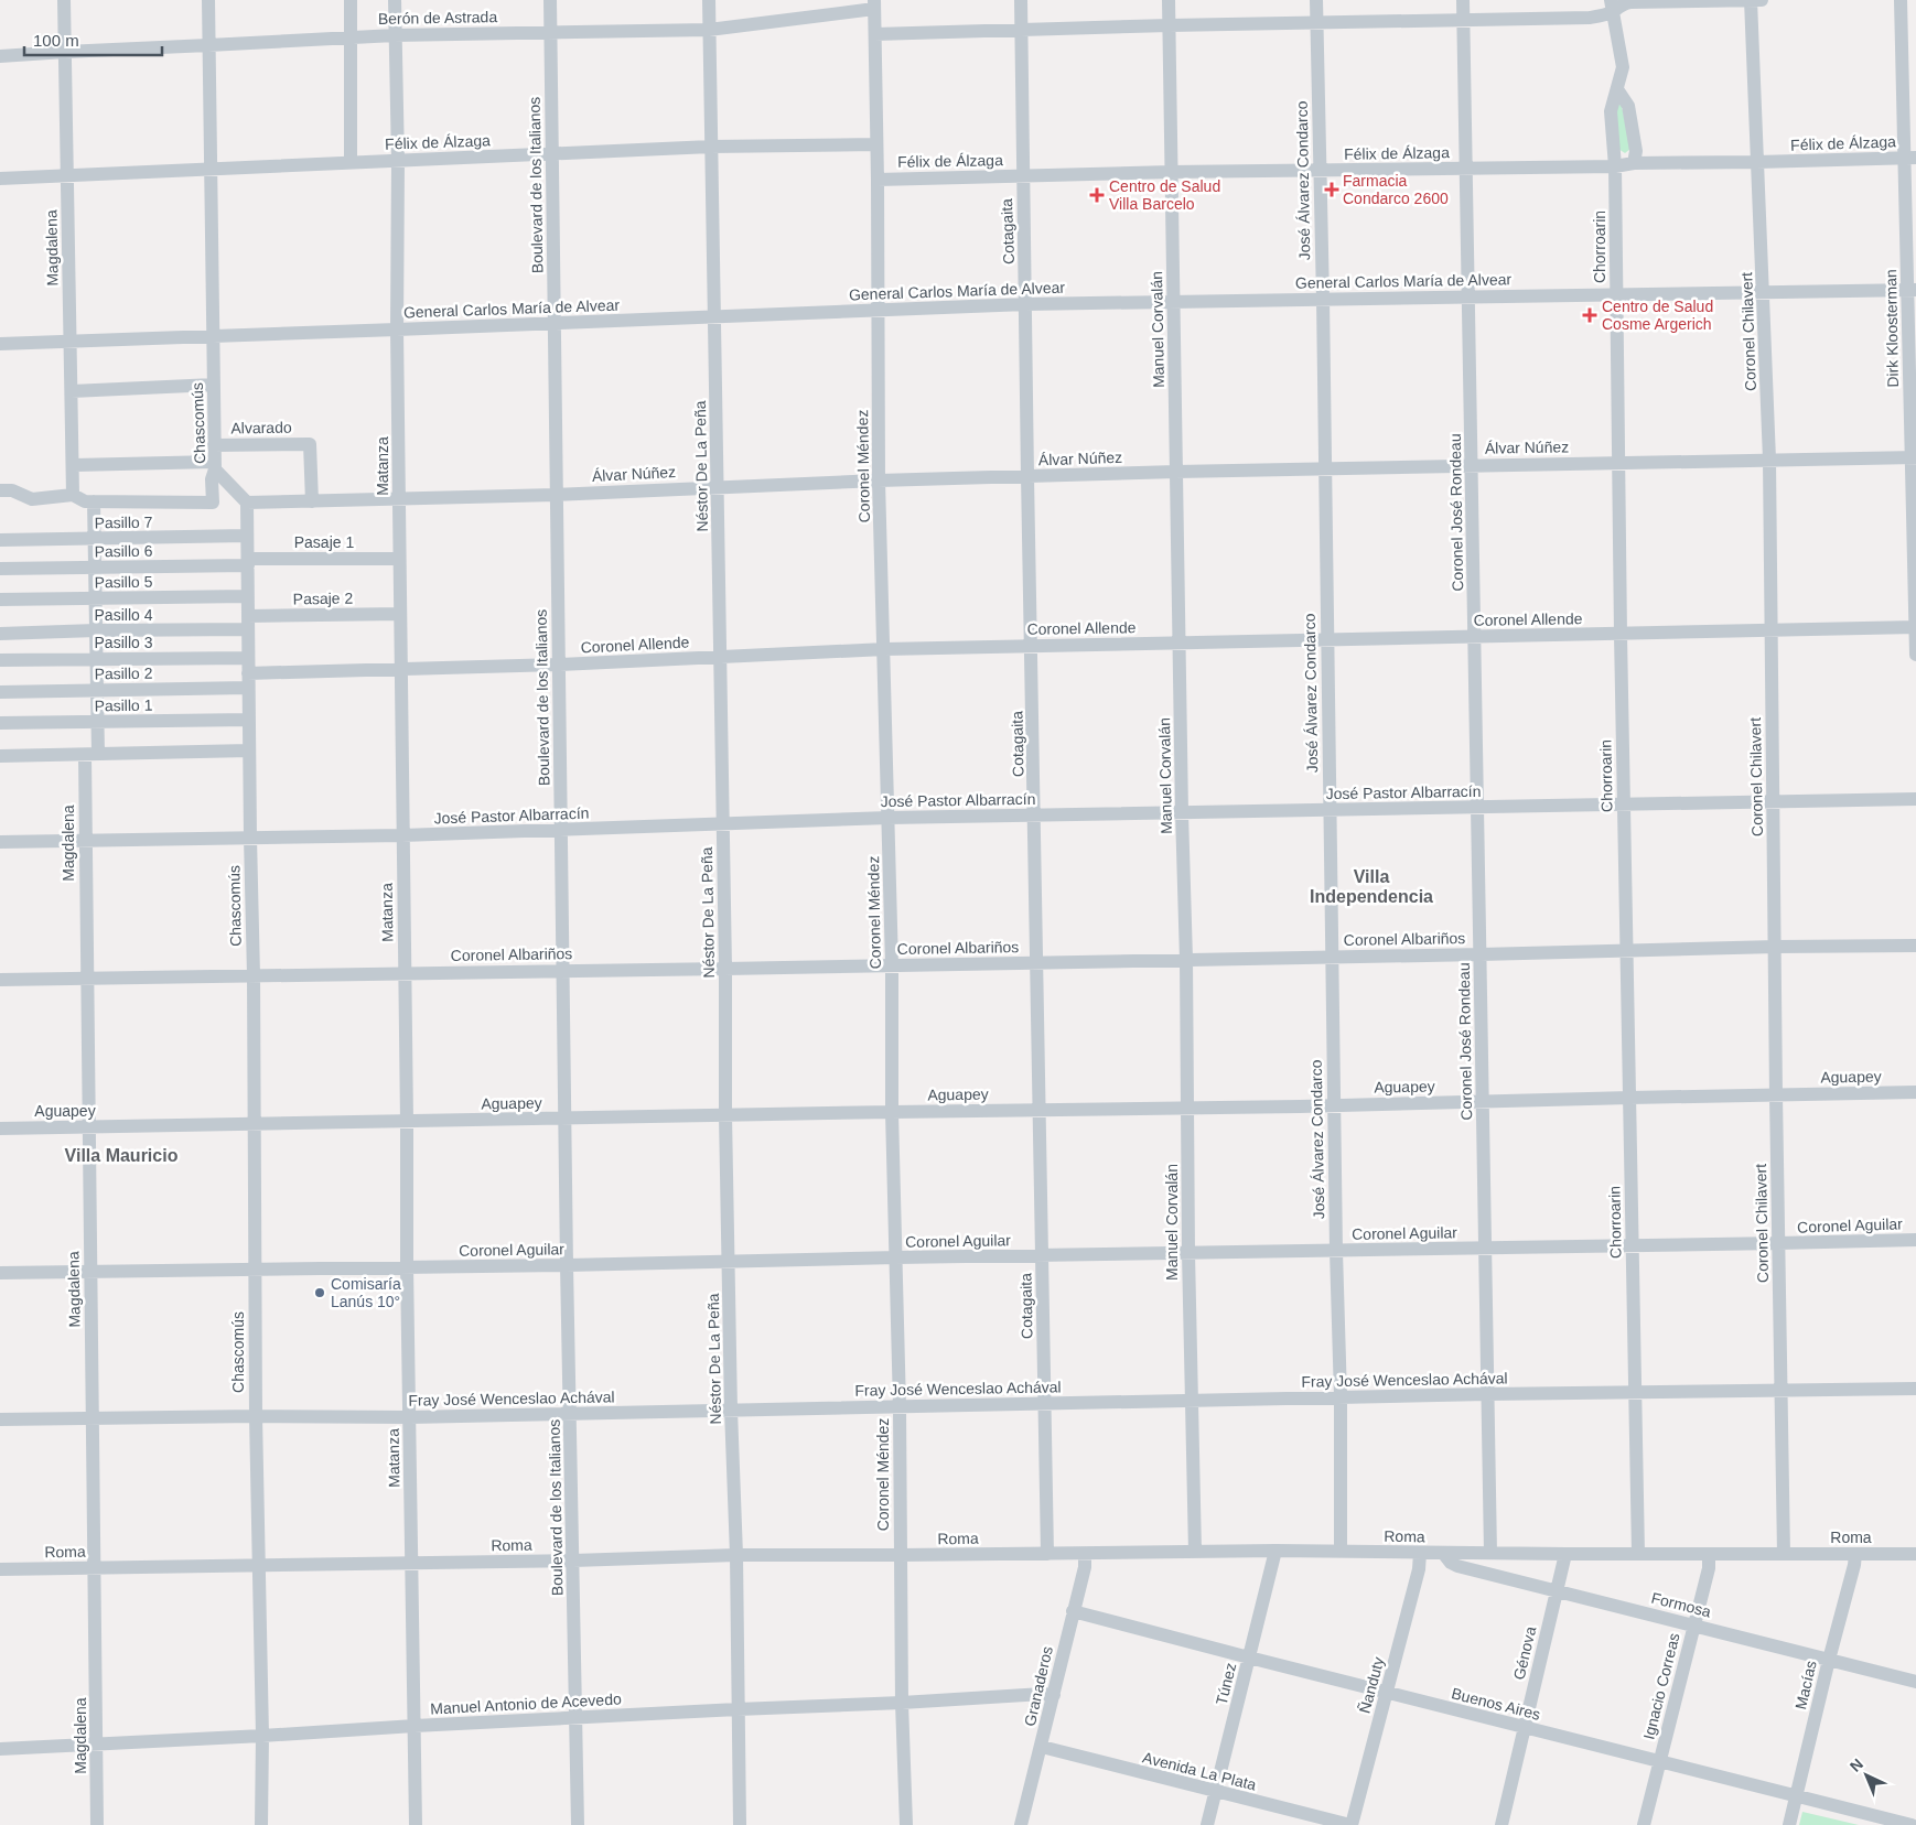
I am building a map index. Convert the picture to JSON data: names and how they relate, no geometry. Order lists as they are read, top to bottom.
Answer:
{
  "streets": {
    "street": [
      "Berón de Astrada",
      "Félix de Álzaga",
      "José Álvarez Condarco",
      "Boulevard de los Italianos",
      "Cotagaita",
      "Chorroarin",
      "Magdalena",
      "General Carlos María de Alvear",
      "Dirk Kloosterman",
      "Manuel Corvalán",
      "Coronel Chilavert",
      "Chascomús",
      "Alvarado",
      "Álvar Núñez",
      "Matanza",
      "Néstor De La Peña",
      "Coronel Méndez",
      "Coronel José Rondeau",
      "Pasillo 7",
      "Pasaje 1",
      "Pasillo 6",
      "Pasillo 5",
      "Pasaje 2",
      "Pasillo 4",
      "Coronel Allende",
      "Pasillo 3",
      "Pasillo 2",
      "Pasillo 1",
      "José Pastor Albarracín",
      "Coronel Albariños",
      "Aguapey",
      "Coronel Aguilar",
      "Fray José Wenceslao Achával",
      "Roma",
      "Formosa",
      "Génova",
      "Túnez",
      "Ñanduty",
      "Macías",
      "Granaderos",
      "Ignacio Correas",
      "Manuel Antonio de Acevedo",
      "Buenos Aires",
      "Avenida La Plata"
    ]
  },
  "crossings": [
    ["Berón de Astrada", "Boulevard de los Italianos"],
    ["Berón de Astrada", "Magdalena"],
    ["Berón de Astrada", "Chascomús"],
    ["Berón de Astrada", "Matanza"],
    ["Berón de Astrada", "Néstor De La Peña"],
    ["Berón de Astrada", "Coronel Méndez"],
    ["Félix de Álzaga", "José Álvarez Condarco"],
    ["Félix de Álzaga", "Boulevard de los Italianos"],
    ["Félix de Álzaga", "Cotagaita"],
    ["Félix de Álzaga", "Chorroarin"],
    ["Félix de Álzaga", "Magdalena"],
    ["Félix de Álzaga", "Dirk Kloosterman"],
    ["Félix de Álzaga", "Manuel Corvalán"],
    ["Félix de Álzaga", "Coronel Chilavert"],
    ["Félix de Álzaga", "Chascomús"],
    ["Félix de Álzaga", "Matanza"],
    ["Félix de Álzaga", "Néstor De La Peña"],
    ["Félix de Álzaga", "Coronel Méndez"],
    ["Félix de Álzaga", "Coronel José Rondeau"],
    ["José Álvarez Condarco", "General Carlos María de Alvear"],
    ["José Álvarez Condarco", "Álvar Núñez"],
    ["José Álvarez Condarco", "Coronel Allende"],
    ["José Álvarez Condarco", "José Pastor Albarracín"],
    ["José Álvarez Condarco", "Coronel Albariños"],
    ["José Álvarez Condarco", "Aguapey"],
    ["José Álvarez Condarco", "Coronel Aguilar"],
    ["José Álvarez Condarco", "Fray José Wenceslao Achával"],
    ["José Álvarez Condarco", "Roma"],
    ["Boulevard de los Italianos", "General Carlos María de Alvear"],
    ["Boulevard de los Italianos", "Álvar Núñez"],
    ["Boulevard de los Italianos", "Coronel Allende"],
    ["Boulevard de los Italianos", "José Pastor Albarracín"],
    ["Boulevard de los Italianos", "Coronel Albariños"],
    ["Boulevard de los Italianos", "Aguapey"],
    ["Boulevard de los Italianos", "Coronel Aguilar"],
    ["Boulevard de los Italianos", "Fray José Wenceslao Achával"],
    ["Boulevard de los Italianos", "Roma"],
    ["Boulevard de los Italianos", "Manuel Antonio de Acevedo"],
    ["Cotagaita", "General Carlos María de Alvear"],
    ["Cotagaita", "Álvar Núñez"],
    ["Cotagaita", "Coronel Allende"],
    ["Cotagaita", "José Pastor Albarracín"],
    ["Cotagaita", "Coronel Albariños"],
    ["Cotagaita", "Aguapey"],
    ["Cotagaita", "Coronel Aguilar"],
    ["Cotagaita", "Fray José Wenceslao Achával"],
    ["Cotagaita", "Roma"],
    ["Chorroarin", "General Carlos María de Alvear"],
    ["Chorroarin", "Álvar Núñez"],
    ["Chorroarin", "Coronel Allende"],
    ["Chorroarin", "José Pastor Albarracín"],
    ["Chorroarin", "Coronel Albariños"],
    ["Chorroarin", "Aguapey"],
    ["Chorroarin", "Coronel Aguilar"],
    ["Chorroarin", "Fray José Wenceslao Achával"],
    ["Chorroarin", "Roma"],
    ["Magdalena", "General Carlos María de Alvear"],
    ["Magdalena", "Pasillo 7"],
    ["Magdalena", "Pasillo 6"],
    ["Magdalena", "Pasillo 5"],
    ["Magdalena", "Pasillo 4"],
    ["Magdalena", "Pasillo 3"],
    ["Magdalena", "Pasillo 2"],
    ["Magdalena", "Pasillo 1"],
    ["Magdalena", "José Pastor Albarracín"],
    ["Magdalena", "Coronel Albariños"],
    ["Magdalena", "Aguapey"],
    ["Magdalena", "Coronel Aguilar"],
    ["Magdalena", "Fray José Wenceslao Achával"],
    ["Magdalena", "Roma"],
    ["Magdalena", "Manuel Antonio de Acevedo"],
    ["General Carlos María de Alvear", "Dirk Kloosterman"],
    ["General Carlos María de Alvear", "Manuel Corvalán"],
    ["General Carlos María de Alvear", "Coronel Chilavert"],
    ["General Carlos María de Alvear", "Chascomús"],
    ["General Carlos María de Alvear", "Matanza"],
    ["General Carlos María de Alvear", "Néstor De La Peña"],
    ["General Carlos María de Alvear", "Coronel Méndez"],
    ["General Carlos María de Alvear", "Coronel José Rondeau"],
    ["Dirk Kloosterman", "Álvar Núñez"],
    ["Dirk Kloosterman", "Coronel Allende"],
    ["Manuel Corvalán", "Álvar Núñez"],
    ["Manuel Corvalán", "Coronel Allende"],
    ["Manuel Corvalán", "José Pastor Albarracín"],
    ["Manuel Corvalán", "Coronel Albariños"],
    ["Manuel Corvalán", "Aguapey"],
    ["Manuel Corvalán", "Coronel Aguilar"],
    ["Manuel Corvalán", "Fray José Wenceslao Achával"],
    ["Manuel Corvalán", "Roma"],
    ["Coronel Chilavert", "Álvar Núñez"],
    ["Coronel Chilavert", "Coronel Allende"],
    ["Coronel Chilavert", "José Pastor Albarracín"],
    ["Coronel Chilavert", "Coronel Albariños"],
    ["Coronel Chilavert", "Aguapey"],
    ["Coronel Chilavert", "Coronel Aguilar"],
    ["Coronel Chilavert", "Fray José Wenceslao Achával"],
    ["Coronel Chilavert", "Roma"],
    ["Chascomús", "Alvarado"],
    ["Chascomús", "Álvar Núñez"],
    ["Chascomús", "Pasillo 7"],
    ["Chascomús", "Pasaje 1"],
    ["Chascomús", "Pasillo 6"],
    ["Chascomús", "Pasillo 5"],
    ["Chascomús", "Pasaje 2"],
    ["Chascomús", "Pasillo 4"],
    ["Chascomús", "Coronel Allende"],
    ["Chascomús", "Pasillo 3"],
    ["Chascomús", "Pasillo 2"],
    ["Chascomús", "Pasillo 1"],
    ["Chascomús", "José Pastor Albarracín"],
    ["Chascomús", "Coronel Albariños"],
    ["Chascomús", "Aguapey"],
    ["Chascomús", "Coronel Aguilar"],
    ["Chascomús", "Fray José Wenceslao Achával"],
    ["Chascomús", "Roma"],
    ["Chascomús", "Manuel Antonio de Acevedo"],
    ["Alvarado", "Álvar Núñez"],
    ["Álvar Núñez", "Matanza"],
    ["Álvar Núñez", "Néstor De La Peña"],
    ["Álvar Núñez", "Coronel Méndez"],
    ["Álvar Núñez", "Coronel José Rondeau"],
    ["Matanza", "Pasaje 1"],
    ["Matanza", "Pasaje 2"],
    ["Matanza", "Coronel Allende"],
    ["Matanza", "José Pastor Albarracín"],
    ["Matanza", "Coronel Albariños"],
    ["Matanza", "Aguapey"],
    ["Matanza", "Coronel Aguilar"],
    ["Matanza", "Fray José Wenceslao Achával"],
    ["Matanza", "Roma"],
    ["Matanza", "Manuel Antonio de Acevedo"],
    ["Néstor De La Peña", "Coronel Allende"],
    ["Néstor De La Peña", "José Pastor Albarracín"],
    ["Néstor De La Peña", "Coronel Albariños"],
    ["Néstor De La Peña", "Aguapey"],
    ["Néstor De La Peña", "Coronel Aguilar"],
    ["Néstor De La Peña", "Fray José Wenceslao Achával"],
    ["Néstor De La Peña", "Roma"],
    ["Néstor De La Peña", "Manuel Antonio de Acevedo"],
    ["Coronel Méndez", "Coronel Allende"],
    ["Coronel Méndez", "José Pastor Albarracín"],
    ["Coronel Méndez", "Coronel Albariños"],
    ["Coronel Méndez", "Aguapey"],
    ["Coronel Méndez", "Coronel Aguilar"],
    ["Coronel Méndez", "Fray José Wenceslao Achával"],
    ["Coronel Méndez", "Roma"],
    ["Coronel Méndez", "Manuel Antonio de Acevedo"],
    ["Coronel José Rondeau", "Coronel Allende"],
    ["Coronel José Rondeau", "José Pastor Albarracín"],
    ["Coronel José Rondeau", "Coronel Albariños"],
    ["Coronel José Rondeau", "Aguapey"],
    ["Coronel José Rondeau", "Coronel Aguilar"],
    ["Coronel José Rondeau", "Fray José Wenceslao Achával"],
    ["Coronel José Rondeau", "Roma"],
    ["Pasaje 1", "Pasillo 6"],
    ["Pasaje 2", "Pasillo 4"],
    ["Coronel Allende", "Pasillo 2"],
    ["Roma", "Formosa"],
    ["Roma", "Génova"],
    ["Roma", "Túnez"],
    ["Roma", "Ñanduty"],
    ["Roma", "Macías"],
    ["Roma", "Granaderos"],
    ["Roma", "Ignacio Correas"],
    ["Formosa", "Génova"],
    ["Formosa", "Macías"],
    ["Formosa", "Ignacio Correas"],
    ["Génova", "Buenos Aires"],
    ["Túnez", "Buenos Aires"],
    ["Túnez", "Avenida La Plata"],
    ["Ñanduty", "Buenos Aires"],
    ["Ñanduty", "Avenida La Plata"],
    ["Macías", "Buenos Aires"],
    ["Granaderos", "Manuel Antonio de Acevedo"],
    ["Granaderos", "Buenos Aires"],
    ["Granaderos", "Avenida La Plata"],
    ["Ignacio Correas", "Buenos Aires"]
  ],
  "districts": ["Villa Independencia", "Villa Mauricio"],
  "places": {
    "health": ["Farmacia Condarco 2600", "Centro de Salud Villa Barcelo", "Centro de Salud Cosme Argerich"],
    "other": ["Comisaría Lanús 10°"]
  },
  "scale_bar": "100 m",
  "north": "top left"
}
